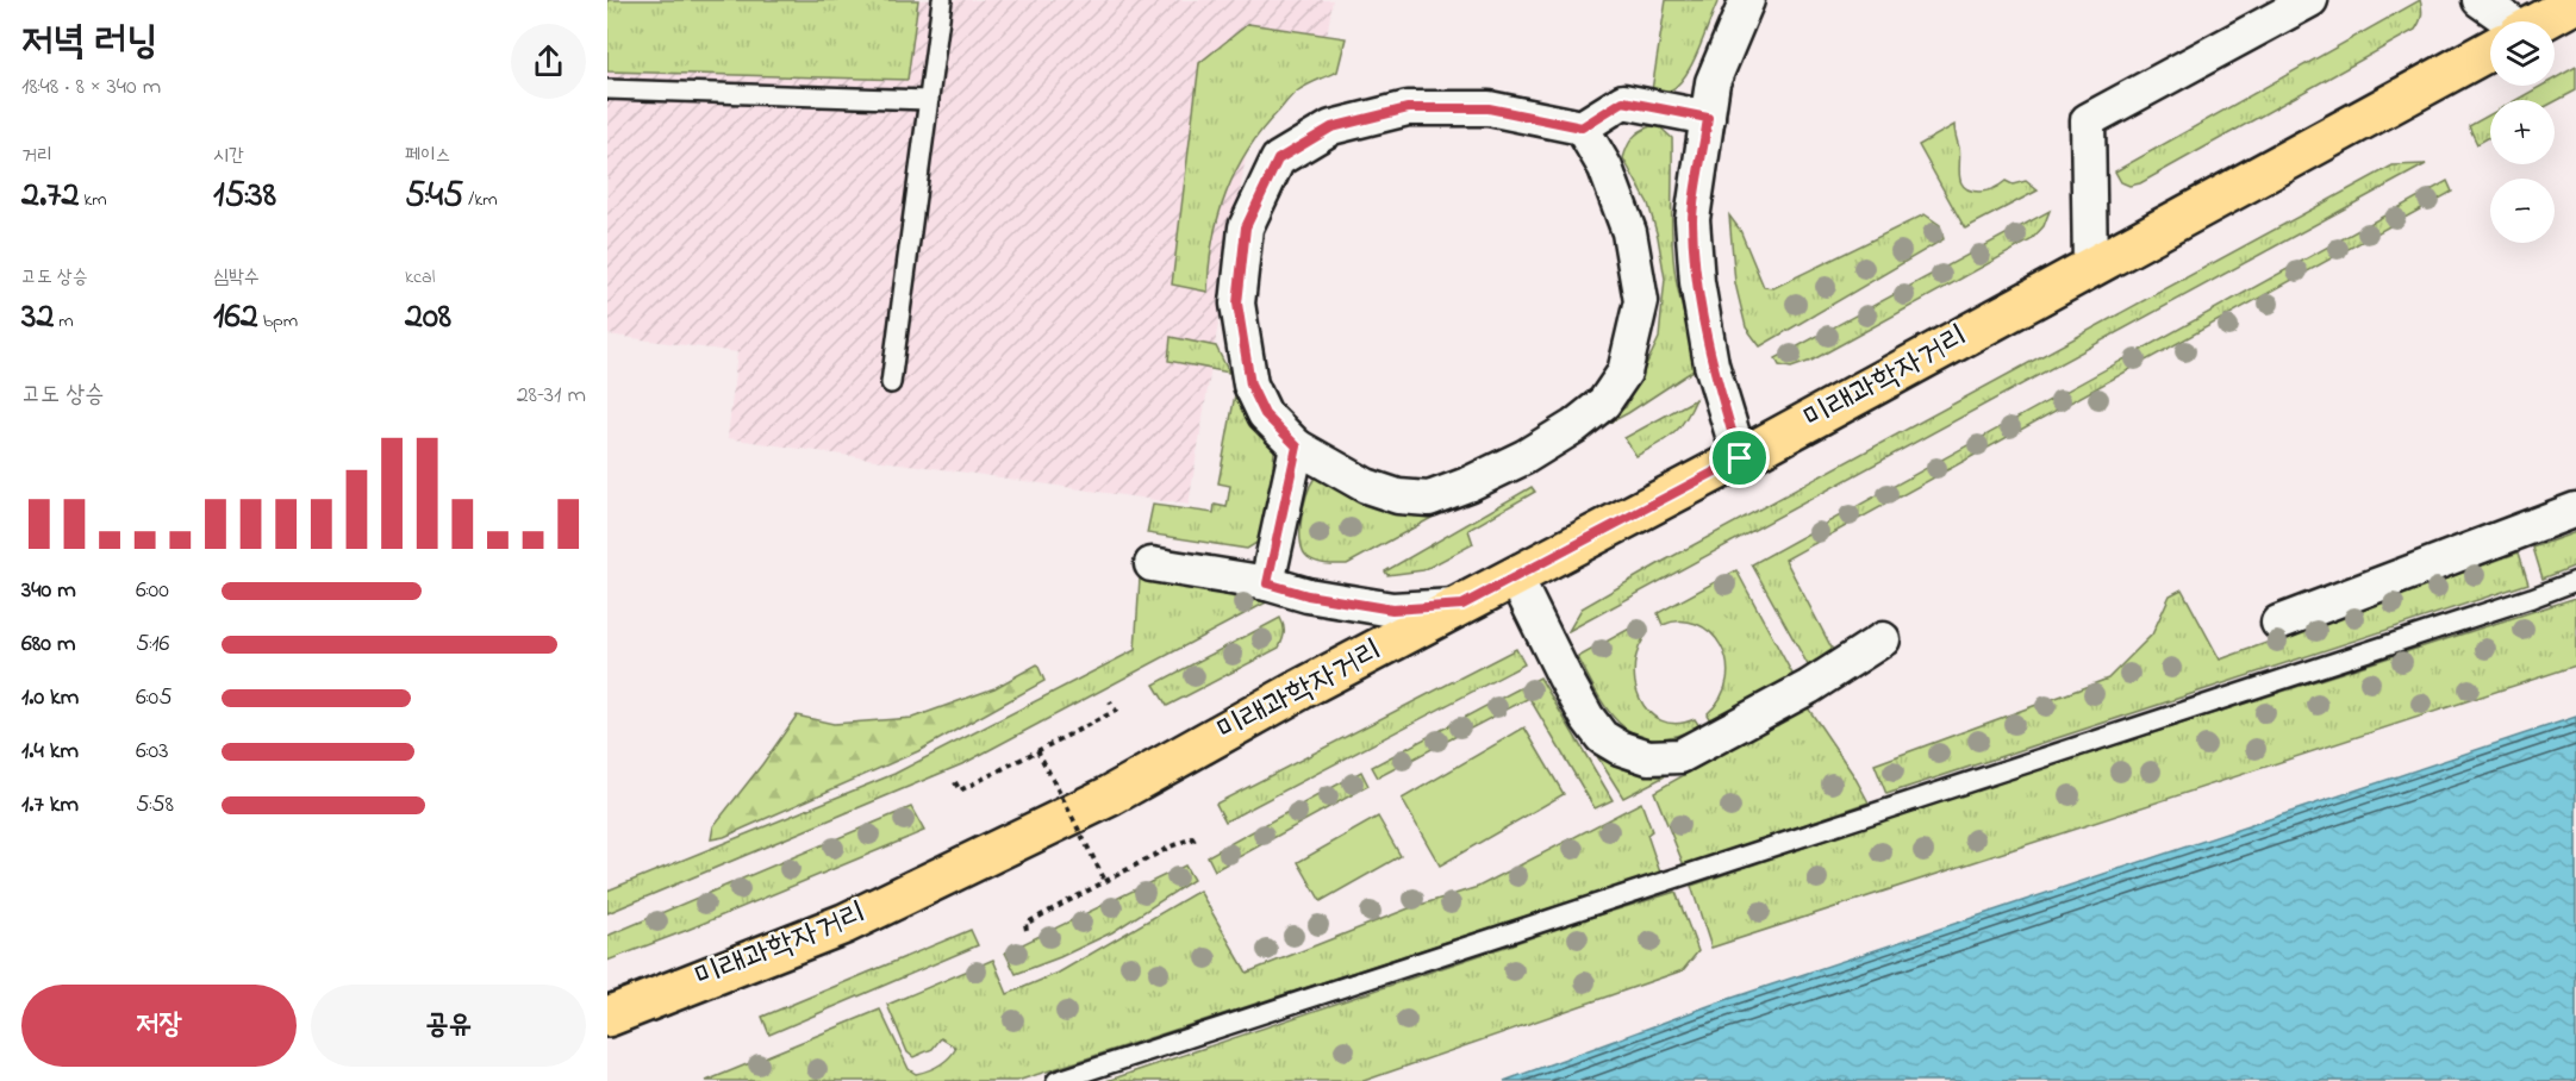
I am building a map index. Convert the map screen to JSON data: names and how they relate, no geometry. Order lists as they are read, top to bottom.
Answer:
{
  "streets": {
    "main road": ["미래과학자거리"]
  },
  "page": {
    "heading": ["저녁 러닝", "18:48 · 8 × 340 m"],
    "map_buttons": ["+", "−"],
    "stats": [
      ["거리", "2.72 km"],
      ["시간", "15:38"],
      ["페이스", "5:45 /km"],
      ["고도 상승", "32 m"],
      ["심박수", "162 bpm"],
      ["kcal", "208"]
    ],
    "chart": ["고도 상승", "28–31 m"],
    "list": [
      {
        "name": "340 m",
        "note": "6:00"
      },
      {
        "name": "680 m",
        "note": "5:16"
      },
      {
        "name": "1.0 km",
        "note": "6:05"
      },
      {
        "name": "1.4 km",
        "note": "6:03"
      },
      {
        "name": "1.7 km",
        "note": "5:58"
      }
    ],
    "buttons": ["저장", "공유"]
  }
}
